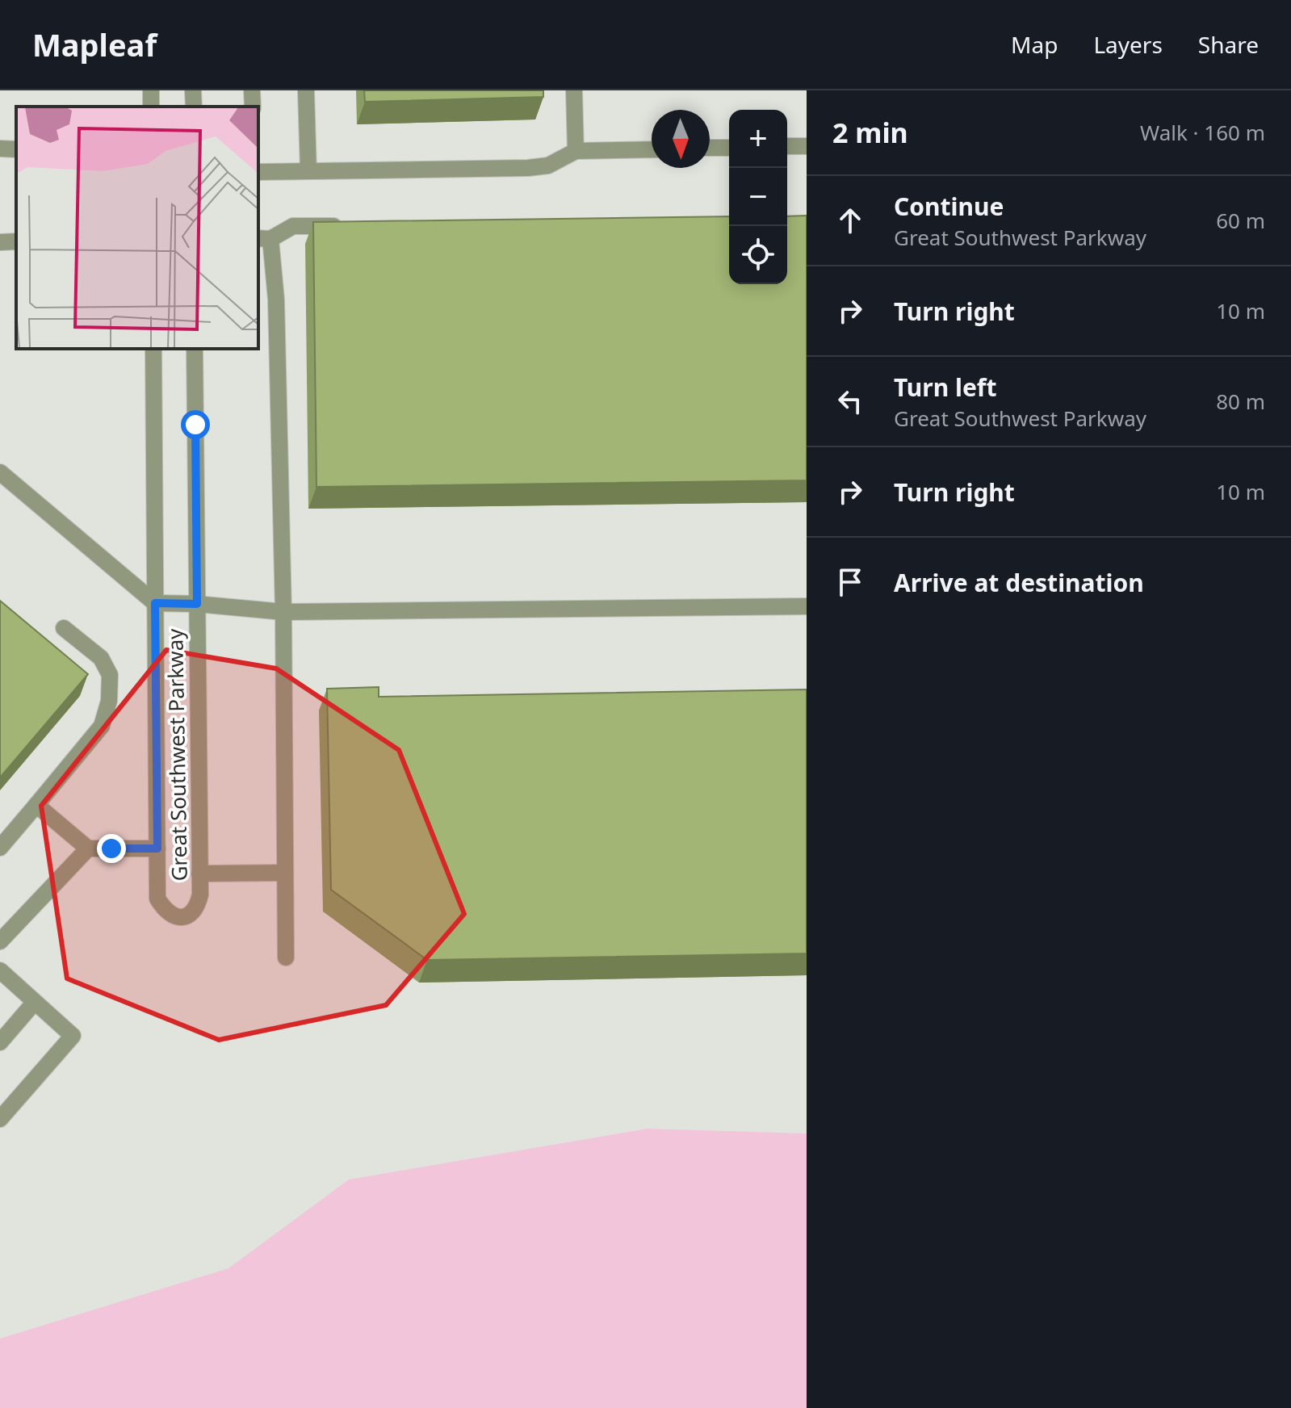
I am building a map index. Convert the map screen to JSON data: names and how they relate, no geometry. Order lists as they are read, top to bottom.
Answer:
{
  "streets": {
    "street": ["Great Southwest Parkway"]
  },
  "north": "bottom",
  "page": {
    "header": "Mapleaf",
    "nav": ["Map", "Layers", "Share"],
    "heading": ["2 min", "Walk · 160 m"],
    "map_buttons": ["+", "−"],
    "list": [
      ["Continue", "Great Southwest Parkway", "60 m"],
      ["Turn right", "10 m"],
      ["Turn left", "Great Southwest Parkway", "80 m"],
      ["Turn right", "10 m"],
      "Arrive at destination"
    ]
  }
}
